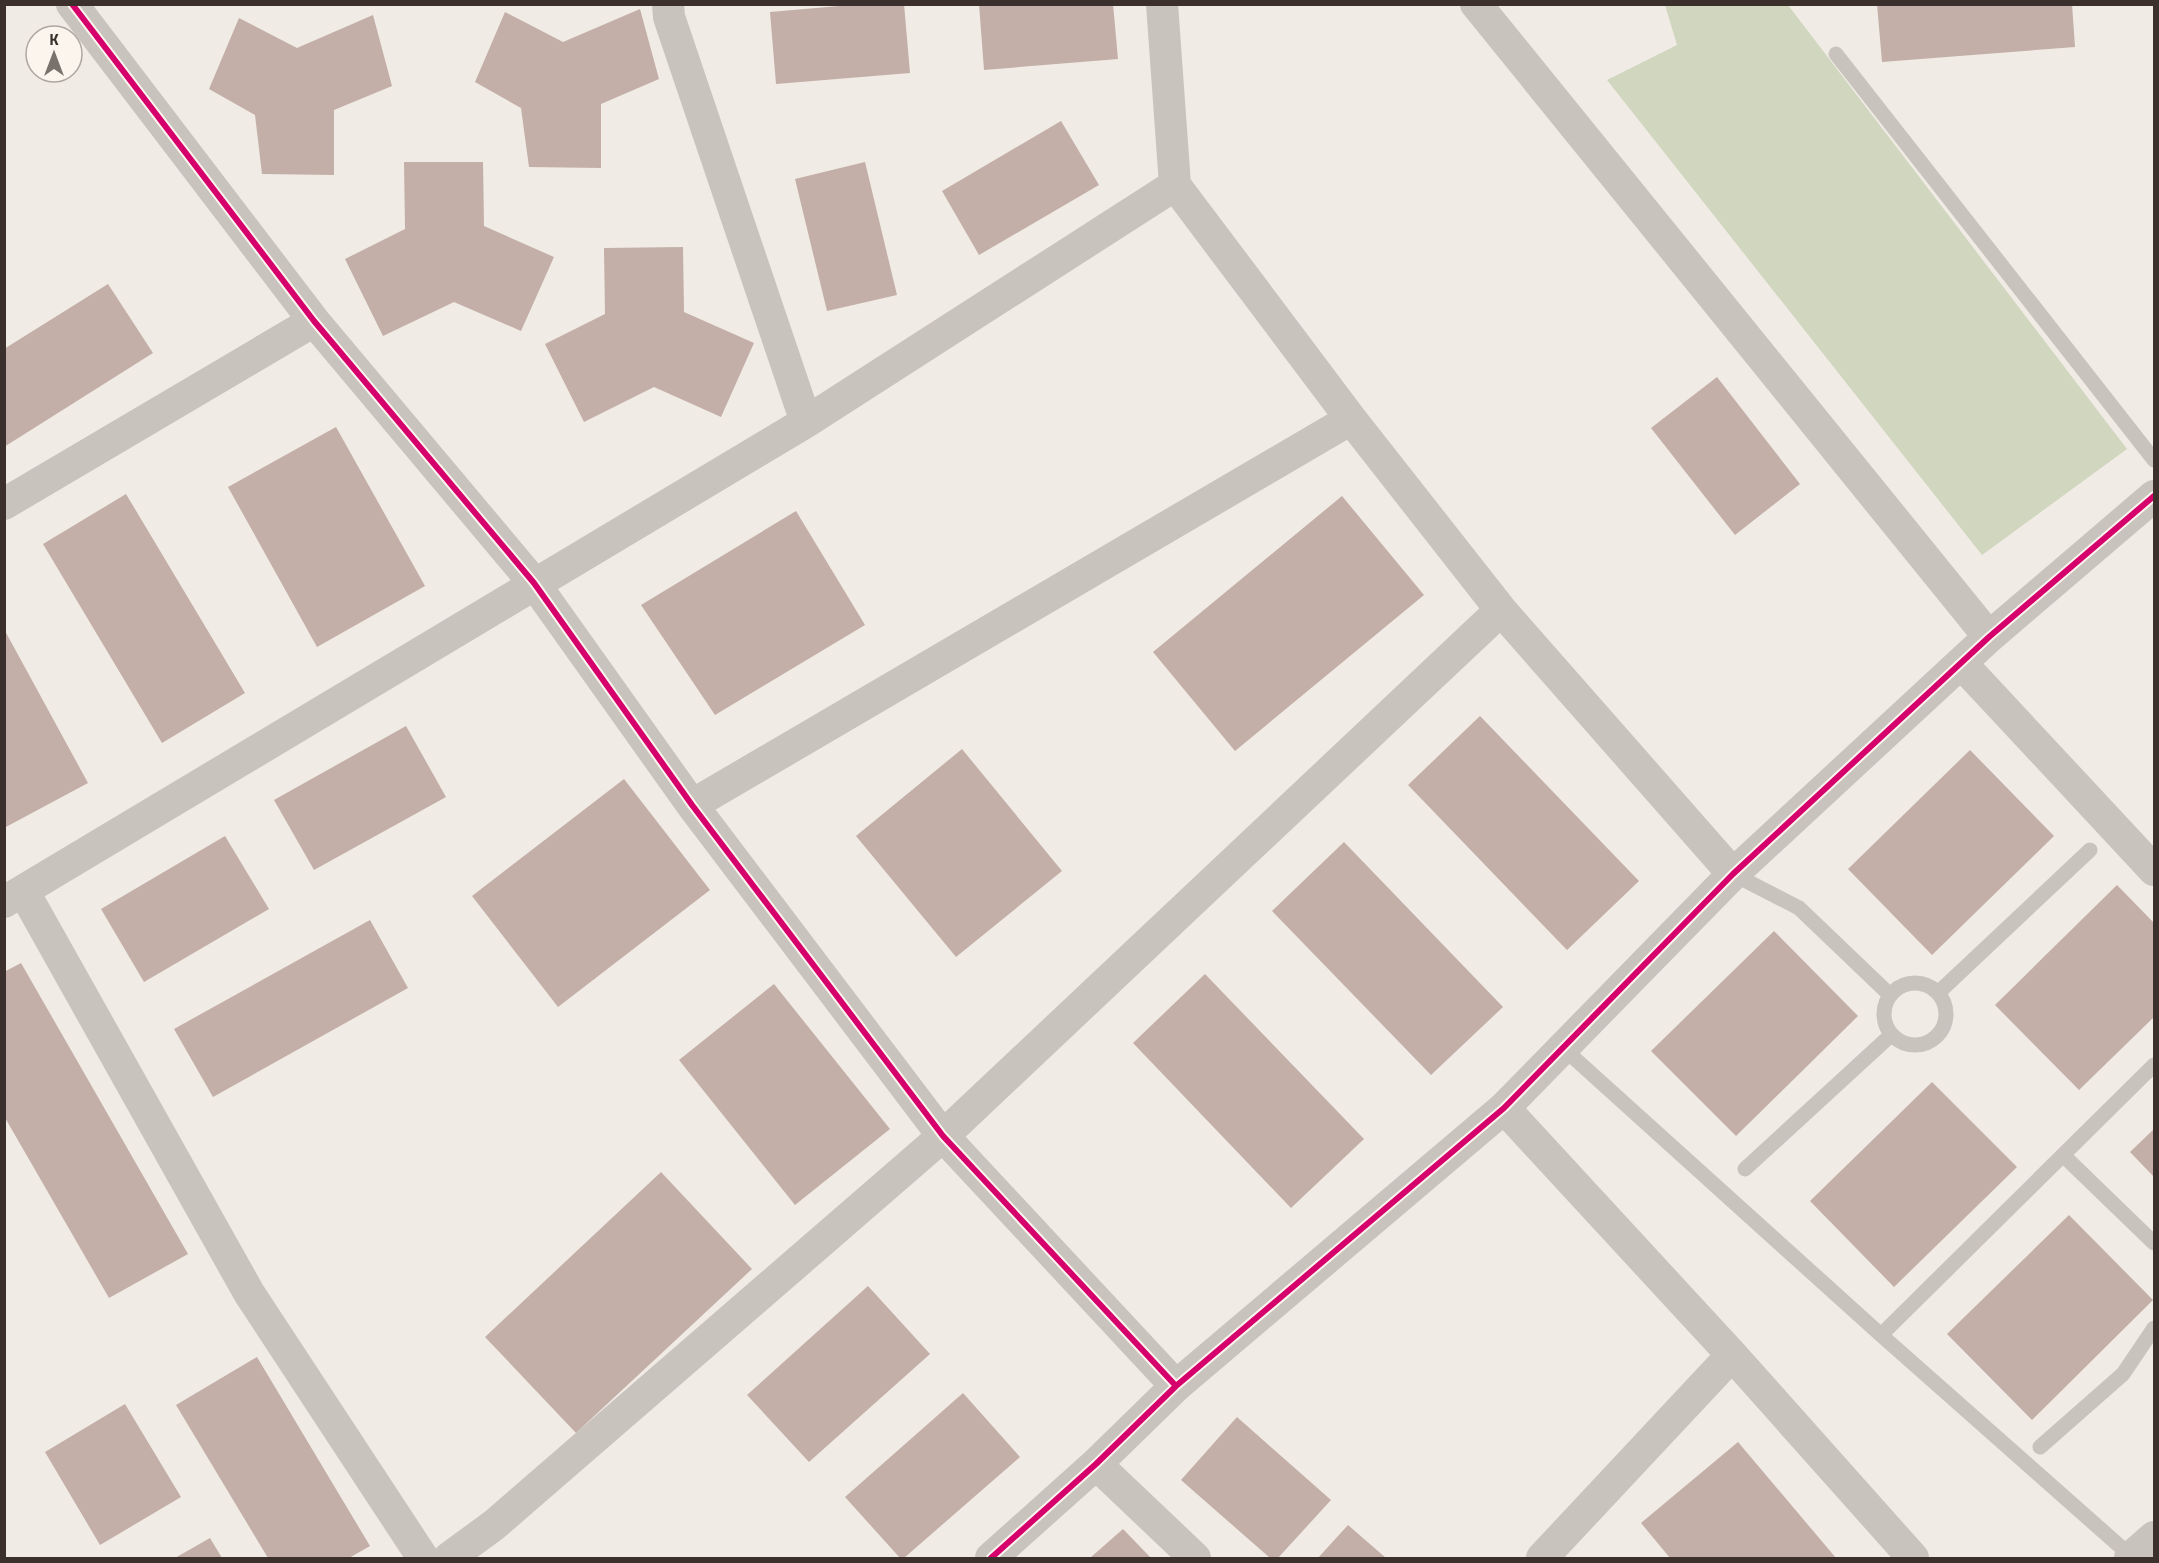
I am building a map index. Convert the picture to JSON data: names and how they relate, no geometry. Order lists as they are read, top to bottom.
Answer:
{
  "north": "top"
}
